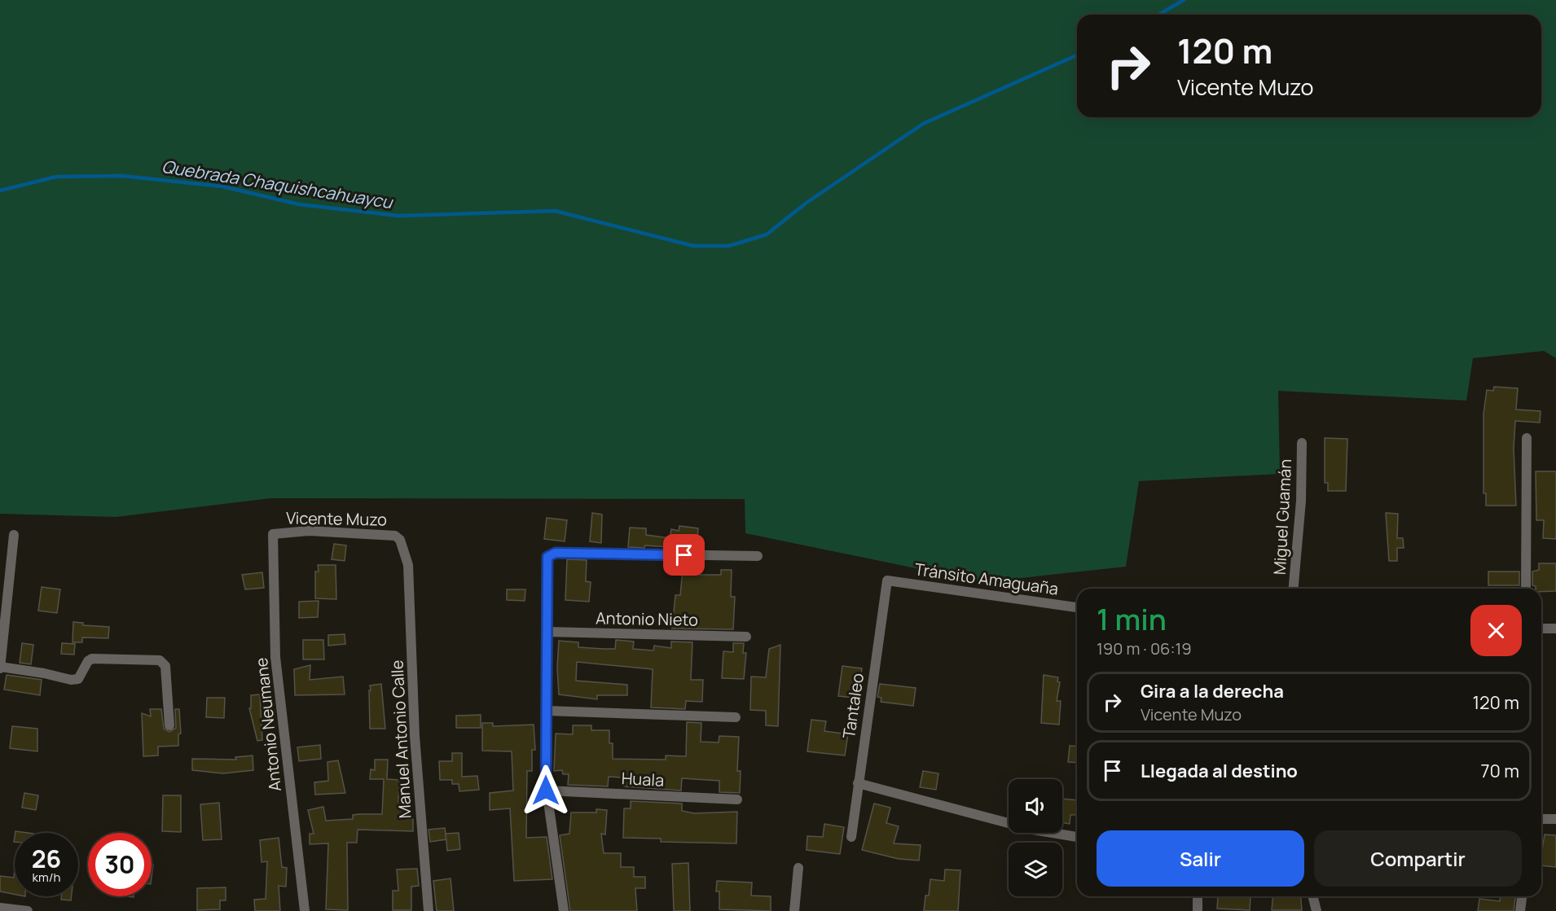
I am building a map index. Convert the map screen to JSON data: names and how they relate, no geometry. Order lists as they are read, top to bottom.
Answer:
{
  "streets": {
    "street": [
      "Miguel Guamán",
      "Vicente Muzo",
      "Tránsito Amaguaña",
      "Antonio Nieto",
      "Tantaleo",
      "Antonio Neumane",
      "Manuel Antonio Calle",
      "Huala"
    ]
  },
  "crossings": [
    ["Vicente Muzo", "Antonio Neumane"],
    ["Vicente Muzo", "Manuel Antonio Calle"],
    ["Tránsito Amaguaña", "Tantaleo"]
  ],
  "water": ["Quebrada Chaquishcahuaycu"],
  "page": {
    "turn": ["120 m", "Vicente Muzo"],
    "heading": ["1 min", "190 m · 06:19"],
    "list": [
      {
        "name": "Gira a la derecha",
        "note": "Vicente Muzo",
        "value": "120 m"
      },
      {
        "name": "Llegada al destino",
        "value": "70 m"
      }
    ],
    "buttons": ["Salir", "Compartir"],
    "speed": "26 km/h",
    "limit": "30"
  }
}
